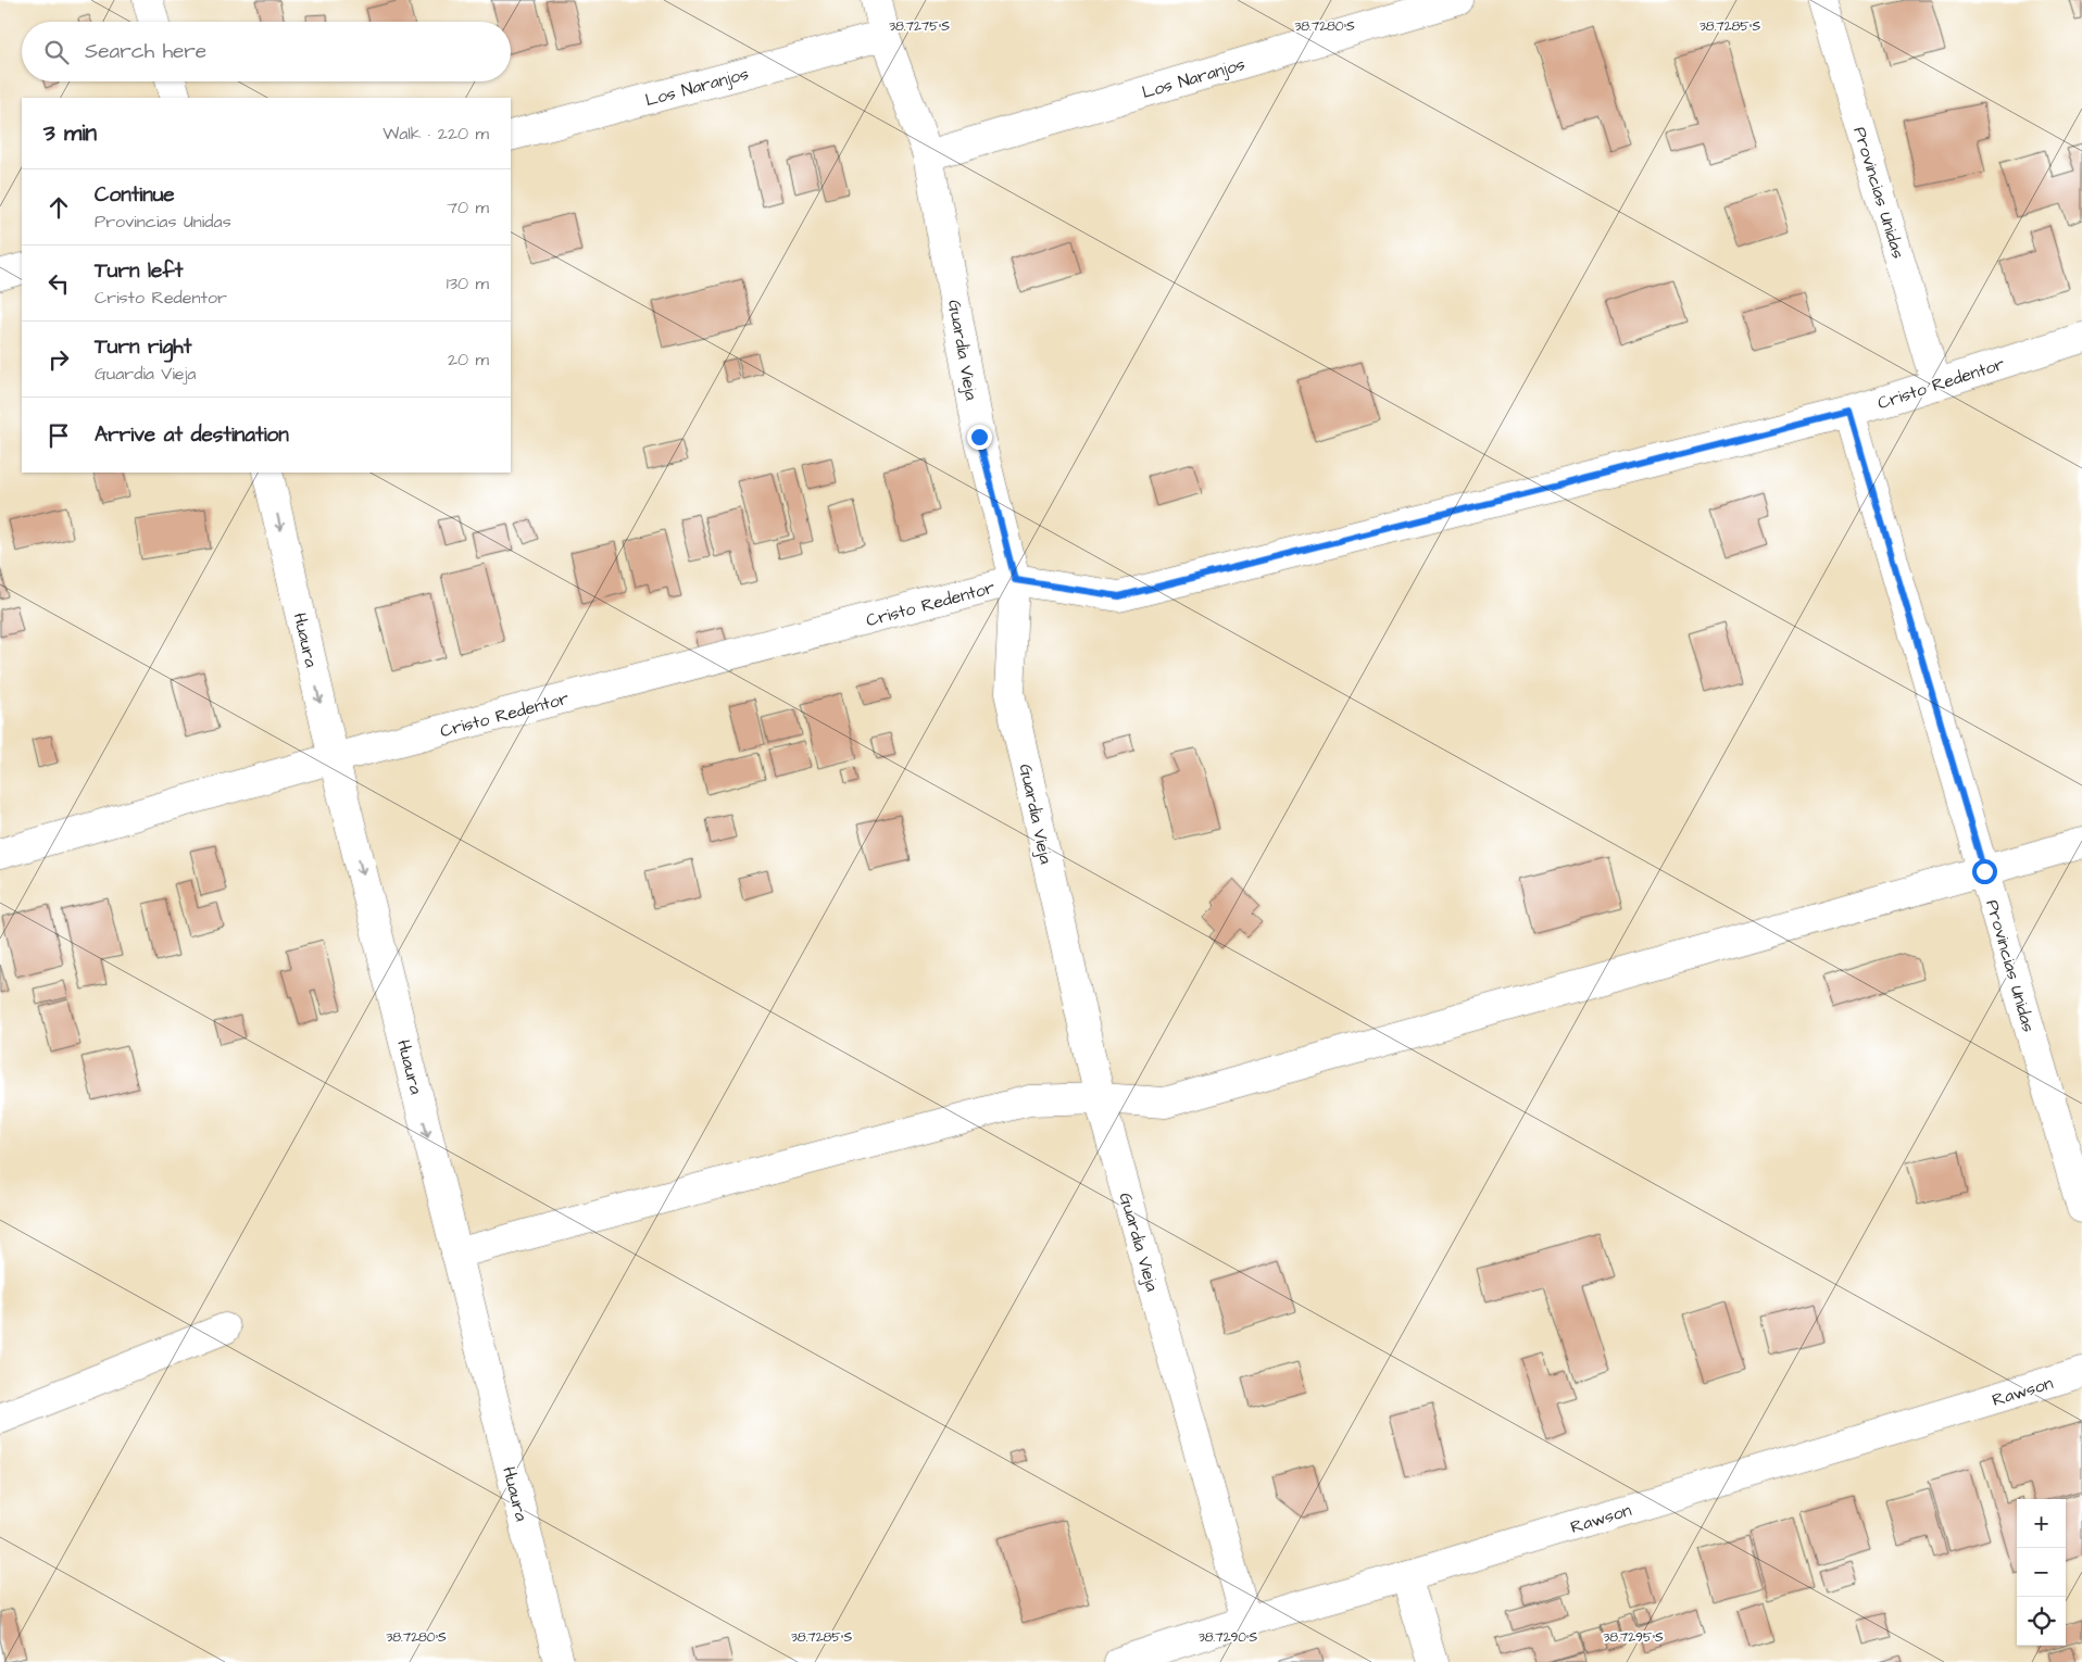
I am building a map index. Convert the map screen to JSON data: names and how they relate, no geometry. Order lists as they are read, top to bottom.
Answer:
{
  "streets": {
    "street": [
      "Los Naranjos",
      "Provincias Unidas",
      "Guardia Vieja",
      "Cristo Redentor",
      "Huaura",
      "Rawson"
    ]
  },
  "crossings": [
    ["Los Naranjos", "Guardia Vieja"],
    ["Provincias Unidas", "Cristo Redentor"],
    ["Guardia Vieja", "Cristo Redentor"],
    ["Guardia Vieja", "Rawson"],
    ["Cristo Redentor", "Huaura"]
  ],
  "one_way": ["Huaura"],
  "page": {
    "search": "Search here",
    "heading": ["3 min", "Walk · 220 m"],
    "list": [
      ["Continue", "Provincias Unidas", "70 m"],
      ["Turn left", "Cristo Redentor", "130 m"],
      ["Turn right", "Guardia Vieja", "20 m"],
      "Arrive at destination"
    ],
    "map_buttons": ["+", "−"]
  },
  "coordinates": [
    "38.7275°S",
    "38.7280°S",
    "38.7285°S",
    "38.7290°S",
    "38.7295°S"
  ]
}
